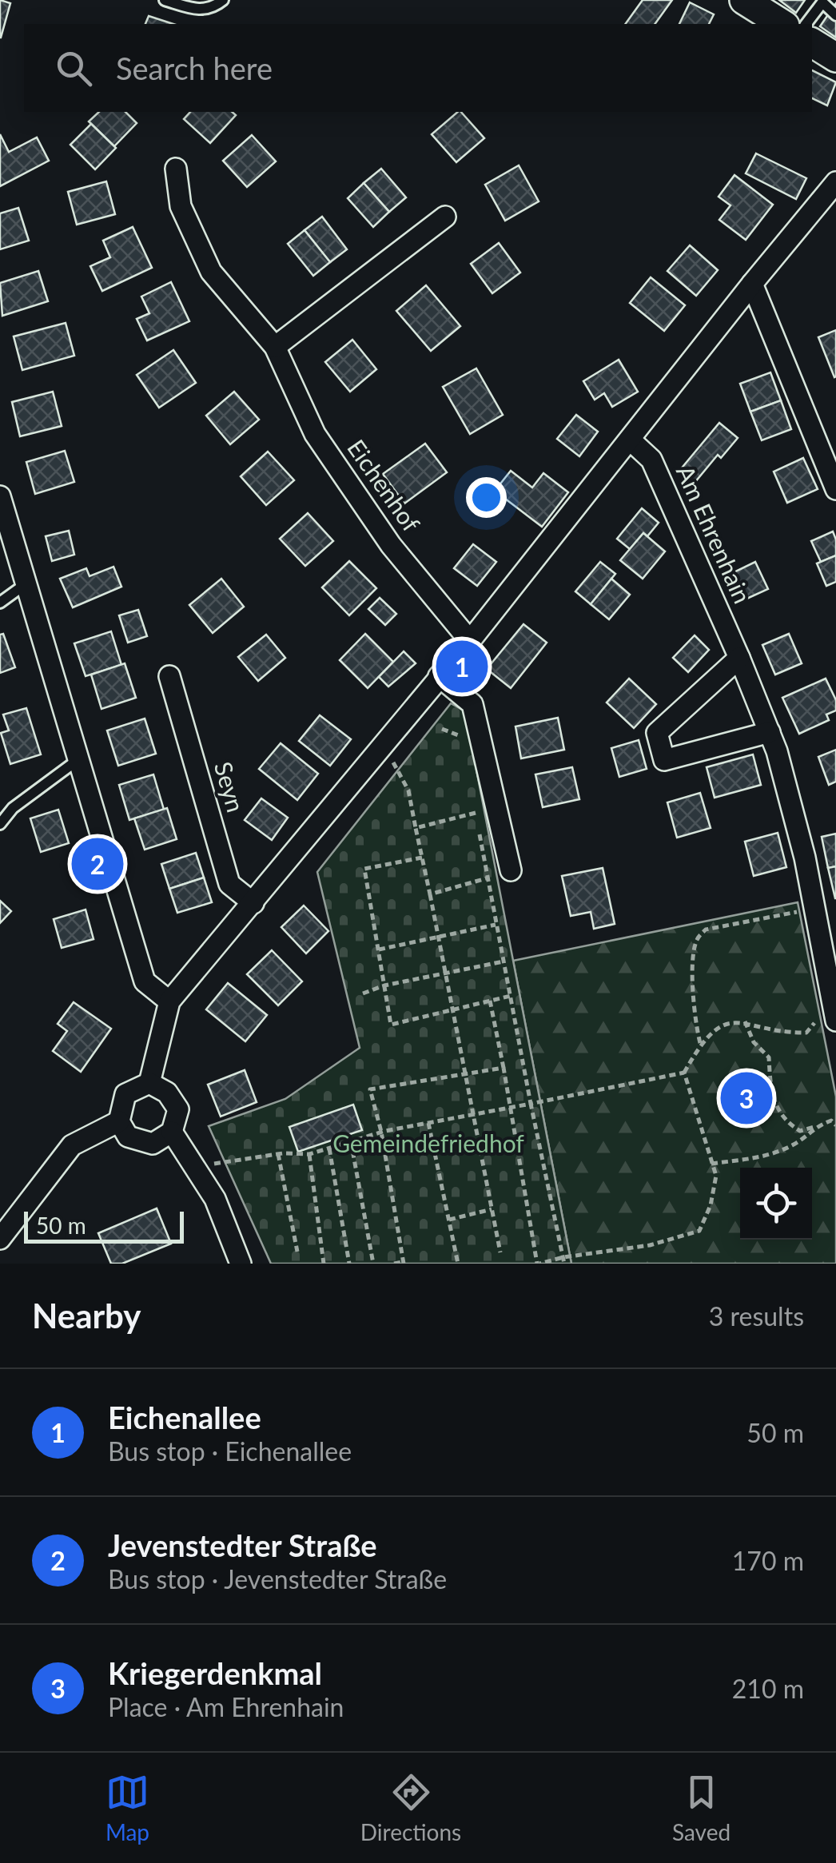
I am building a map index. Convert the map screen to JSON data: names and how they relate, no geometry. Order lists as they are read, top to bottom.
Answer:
{
  "streets": {
    "street": ["Eichenhof", "Am Ehrenhain", "Seyn"]
  },
  "parks": ["Gemeindefriedhof"],
  "scale_bar": "50 m",
  "page": {
    "search": "Search here",
    "pins": ["1", "2", "3"],
    "scale": "50 m",
    "heading": ["Nearby", "3 results"],
    "list": [
      {
        "mark": "1",
        "name": "Eichenallee",
        "note": "Bus stop · Eichenallee",
        "value": "50 m"
      },
      {
        "mark": "2",
        "name": "Jevenstedter Straße",
        "note": "Bus stop · Jevenstedter Straße",
        "value": "170 m"
      },
      {
        "mark": "3",
        "name": "Kriegerdenkmal",
        "note": "Place · Am Ehrenhain",
        "value": "210 m"
      }
    ],
    "nav": ["Map", "Directions", "Saved"]
  }
}
